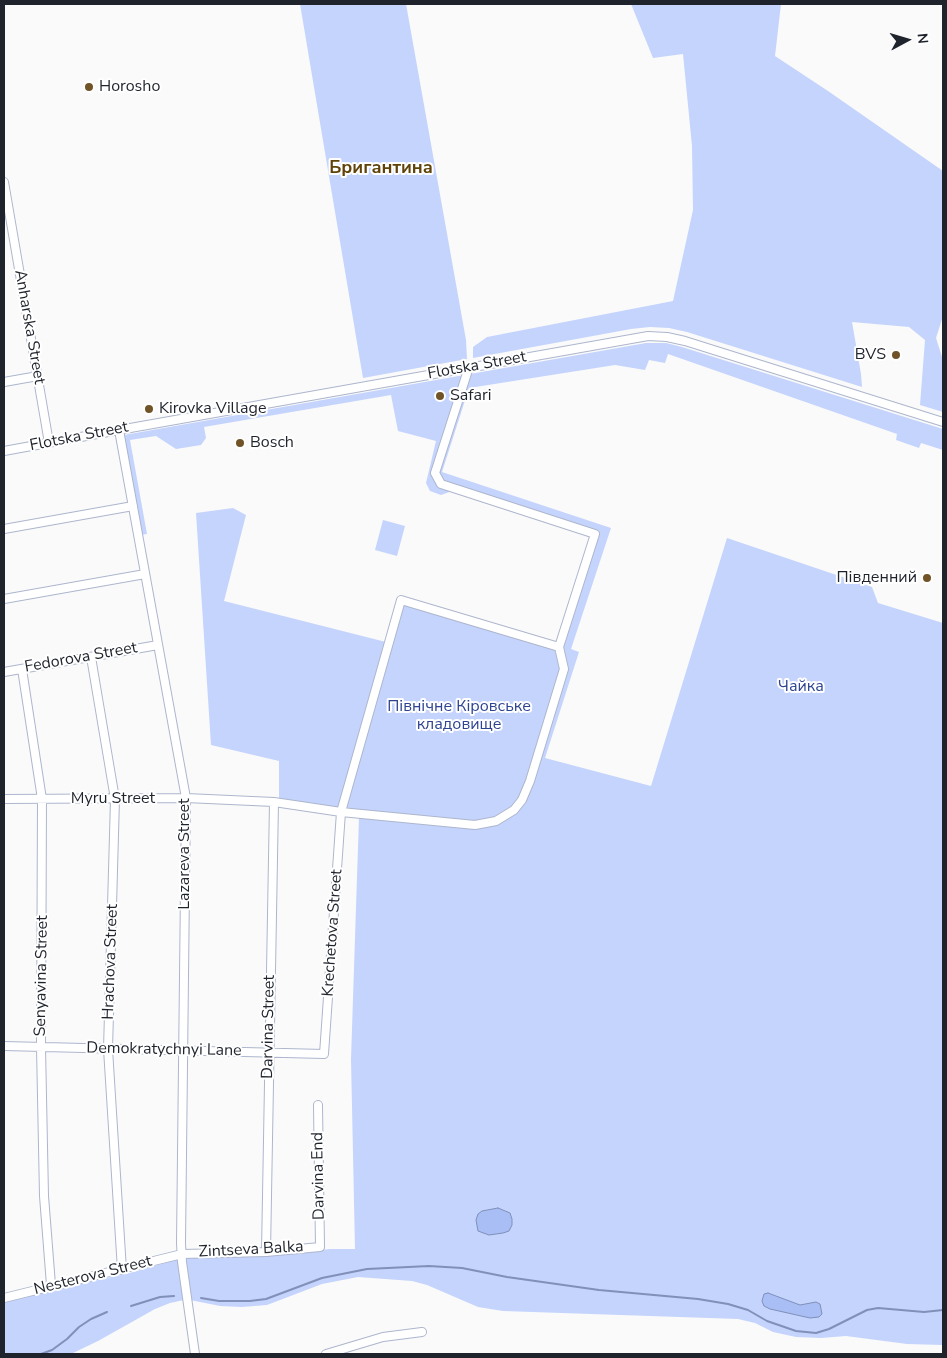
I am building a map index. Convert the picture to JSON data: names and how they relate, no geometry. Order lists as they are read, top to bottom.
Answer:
{
  "streets": {
    "street": [
      "Anharska Street",
      "Flotska Street",
      "Fedorova Street",
      "Myru Street",
      "Lazareva Street",
      "Krechetova Street",
      "Hrachova Street",
      "Senyavina Street",
      "Darvina Street",
      "Demokratychnyi Lane",
      "Darvina End",
      "Zintseva Balka",
      "Nesterova Street"
    ]
  },
  "crossings": [
    ["Anharska Street", "Flotska Street"],
    ["Flotska Street", "Lazareva Street"],
    ["Fedorova Street", "Lazareva Street"],
    ["Fedorova Street", "Hrachova Street"],
    ["Fedorova Street", "Senyavina Street"],
    ["Myru Street", "Lazareva Street"],
    ["Myru Street", "Krechetova Street"],
    ["Myru Street", "Hrachova Street"],
    ["Myru Street", "Senyavina Street"],
    ["Myru Street", "Darvina Street"],
    ["Lazareva Street", "Demokratychnyi Lane"],
    ["Lazareva Street", "Zintseva Balka"],
    ["Lazareva Street", "Nesterova Street"],
    ["Krechetova Street", "Demokratychnyi Lane"],
    ["Hrachova Street", "Demokratychnyi Lane"],
    ["Hrachova Street", "Nesterova Street"],
    ["Senyavina Street", "Demokratychnyi Lane"],
    ["Senyavina Street", "Nesterova Street"],
    ["Darvina Street", "Demokratychnyi Lane"],
    ["Darvina Street", "Zintseva Balka"],
    ["Darvina End", "Zintseva Balka"],
    ["Zintseva Balka", "Nesterova Street"]
  ],
  "districts": ["Бригантина"],
  "parks": ["Чайка", "Північне Кіровське кладовище"],
  "places": [
    "Horosho",
    "BVS",
    "Safari",
    "Kirovka Village",
    "Bosch",
    "Південний"
  ],
  "north": "right"
}
